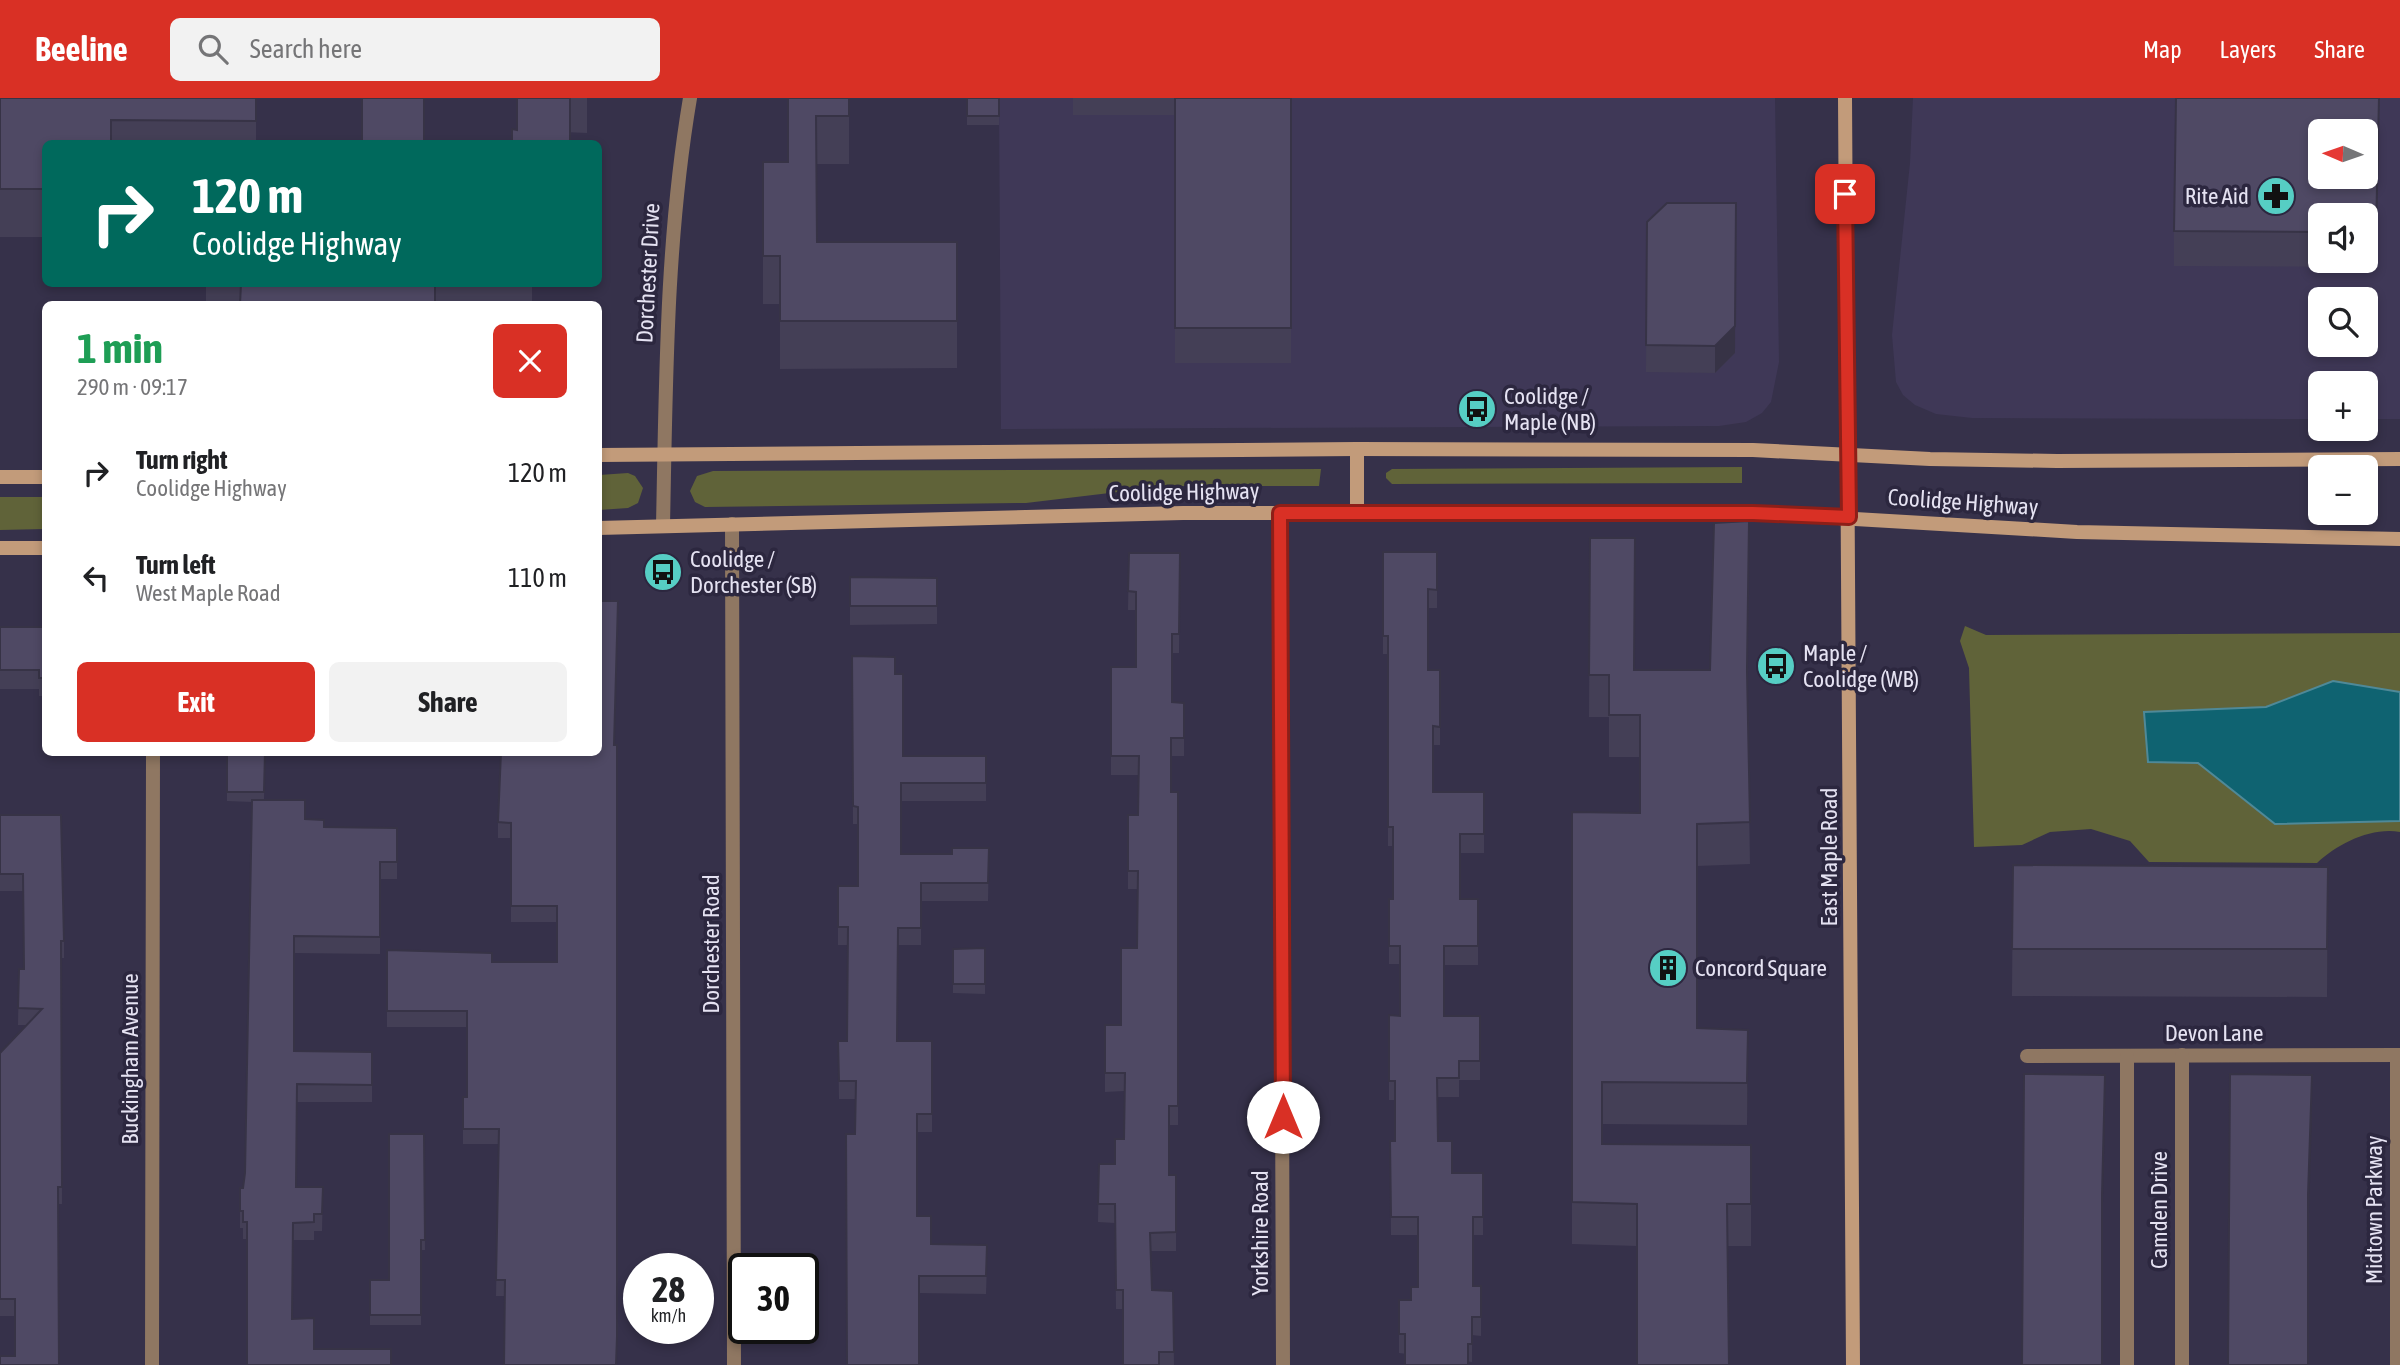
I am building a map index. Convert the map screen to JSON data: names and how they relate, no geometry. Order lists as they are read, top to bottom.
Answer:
{
  "streets": {
    "main road": ["Coolidge Highway", "East Maple Road"],
    "street": [
      "Dorchester Drive",
      "Dorchester Road",
      "Devon Lane",
      "Buckingham Avenue",
      "Camden Drive",
      "Midtown Parkway",
      "Yorkshire Road"
    ]
  },
  "crossings": [
    ["Dorchester Drive", "Coolidge Highway"],
    ["Coolidge Highway", "East Maple Road"],
    ["Coolidge Highway", "Dorchester Road"],
    ["Coolidge Highway", "Yorkshire Road"],
    ["Devon Lane", "Camden Drive"],
    ["Devon Lane", "Midtown Parkway"]
  ],
  "places": {
    "pharmacy": ["Rite Aid"],
    "bus stop": ["Coolidge / Maple (NB)", "Coolidge / Dorchester (SB)", "Maple / Coolidge (WB)"],
    "building": ["Concord Square"]
  },
  "north": "left",
  "page": {
    "header": "Beeline",
    "search": "Search here",
    "nav": ["Map", "Layers", "Share"],
    "map_buttons": ["+", "−"],
    "turn": ["120 m", "Coolidge Highway"],
    "heading": ["1 min", "290 m · 09:17"],
    "list": [
      {
        "name": "Turn right",
        "note": "Coolidge Highway",
        "value": "120 m"
      },
      {
        "name": "Turn left",
        "note": "West Maple Road",
        "value": "110 m"
      }
    ],
    "buttons": ["Exit", "Share"],
    "speed": "28 km/h",
    "limit": "30"
  }
}
